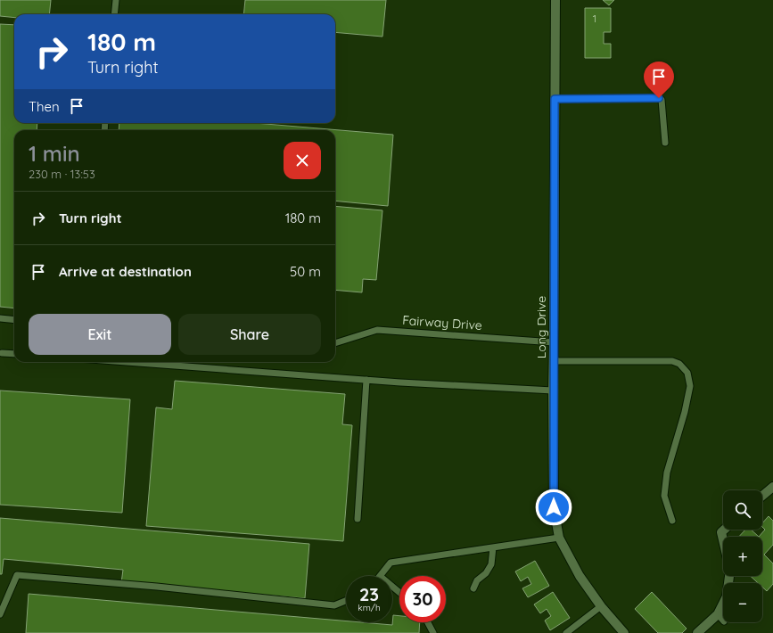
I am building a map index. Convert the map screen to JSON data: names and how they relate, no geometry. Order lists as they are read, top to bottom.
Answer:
{
  "streets": {
    "street": ["Long Drive"],
    "lane": ["Fairway Drive"]
  },
  "crossings": [
    ["Fairway Drive", "Long Drive"]
  ],
  "house_numbers": ["1"],
  "page": {
    "turn": ["180 m", "Turn right"],
    "then": "Then",
    "heading": ["1 min", "230 m · 13:53"],
    "list": [
      {
        "name": "Turn right",
        "value": "180 m"
      },
      {
        "name": "Arrive at destination",
        "value": "50 m"
      }
    ],
    "buttons": ["Exit", "Share"],
    "map_buttons": ["+", "−"],
    "speed": "23 km/h",
    "limit": "30"
  }
}
